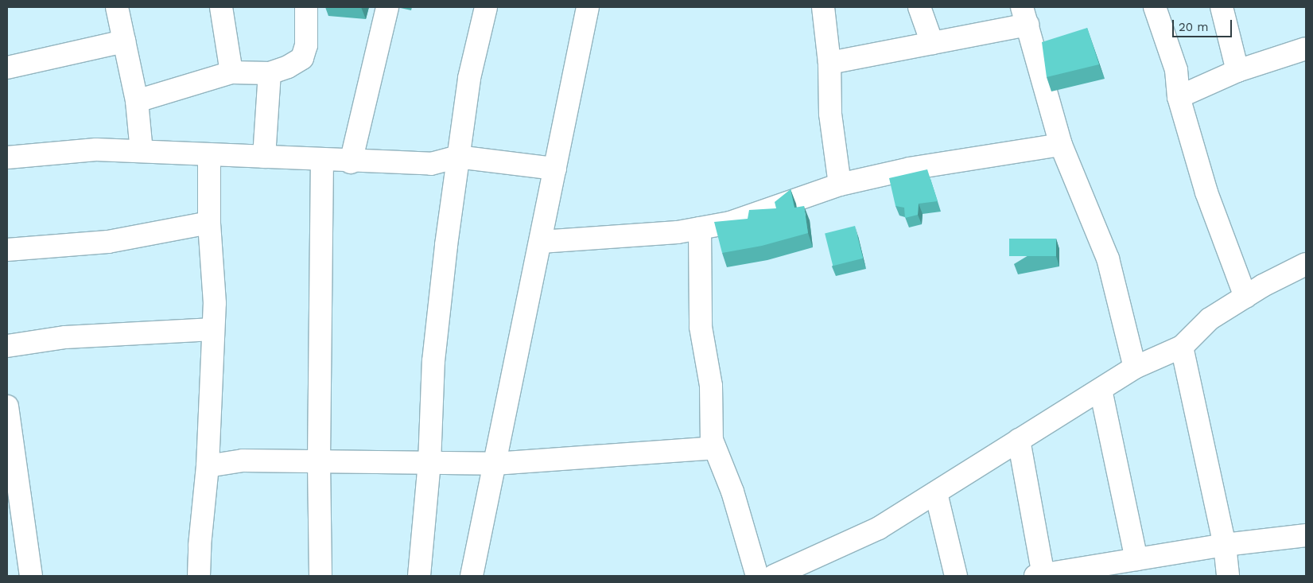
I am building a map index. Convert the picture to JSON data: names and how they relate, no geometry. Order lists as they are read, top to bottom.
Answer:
{
  "scale_bar": "20 m"
}
